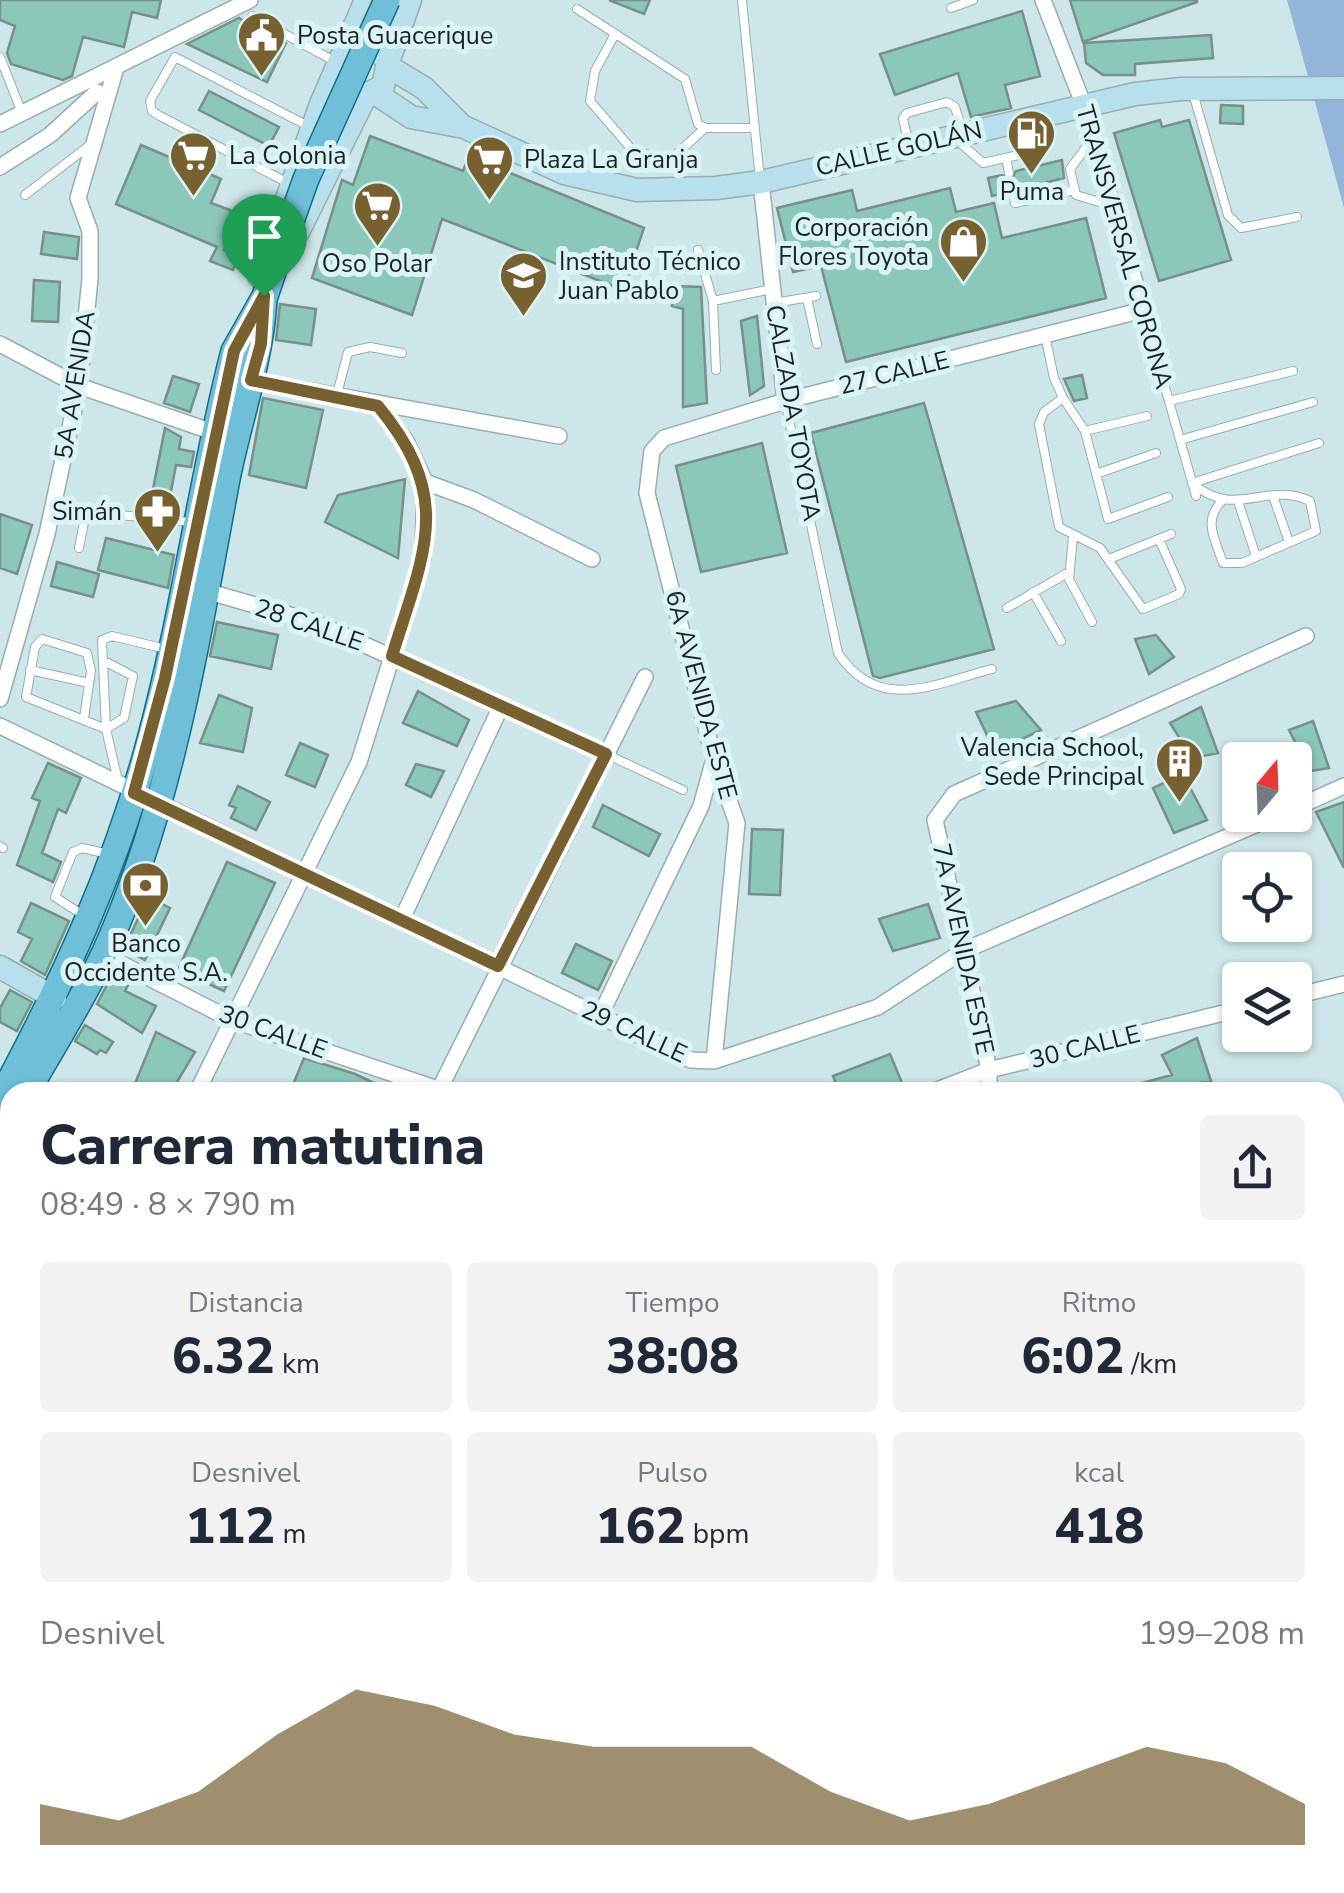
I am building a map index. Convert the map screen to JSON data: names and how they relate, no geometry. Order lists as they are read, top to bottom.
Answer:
{
  "streets": {
    "main road": ["CALLE GOLÁN"],
    "street": [
      "TRANSVERSAL CORONA",
      "27 CALLE",
      "5A AVENIDA",
      "CALZADA TOYOTA",
      "28 CALLE",
      "6A AVENIDA ESTE",
      "7A AVENIDA ESTE",
      "30 CALLE",
      "29 CALLE"
    ]
  },
  "crossings": [
    ["CALLE GOLÁN", "TRANSVERSAL CORONA"],
    ["CALLE GOLÁN", "CALZADA TOYOTA"],
    ["TRANSVERSAL CORONA", "27 CALLE"],
    ["27 CALLE", "CALZADA TOYOTA"],
    ["27 CALLE", "6A AVENIDA ESTE"],
    ["6A AVENIDA ESTE", "29 CALLE"],
    ["7A AVENIDA ESTE", "30 CALLE"],
    ["7A AVENIDA ESTE", "29 CALLE"]
  ],
  "places": {
    "public building": ["Posta Guacerique"],
    "fuel station": ["Puma"],
    "supermarket": ["La Colonia", "Plaza La Granja", "Oso Polar"],
    "shop": ["Corporación Flores Toyota"],
    "school or university": ["Instituto Técnico Juan Pablo"],
    "pharmacy": ["Simán"],
    "building": ["Valencia School, Sede Principal"],
    "bank": ["Banco Occidente S.A."]
  },
  "north": "top",
  "page": {
    "heading": ["Carrera matutina", "08:49 · 8 × 790 m"],
    "stats": [
      ["Distancia", "6.32 km"],
      ["Tiempo", "38:08"],
      ["Ritmo", "6:02 /km"],
      ["Desnivel", "112 m"],
      ["Pulso", "162 bpm"],
      ["kcal", "418"]
    ],
    "chart": ["Desnivel", "199–208 m"]
  }
}
